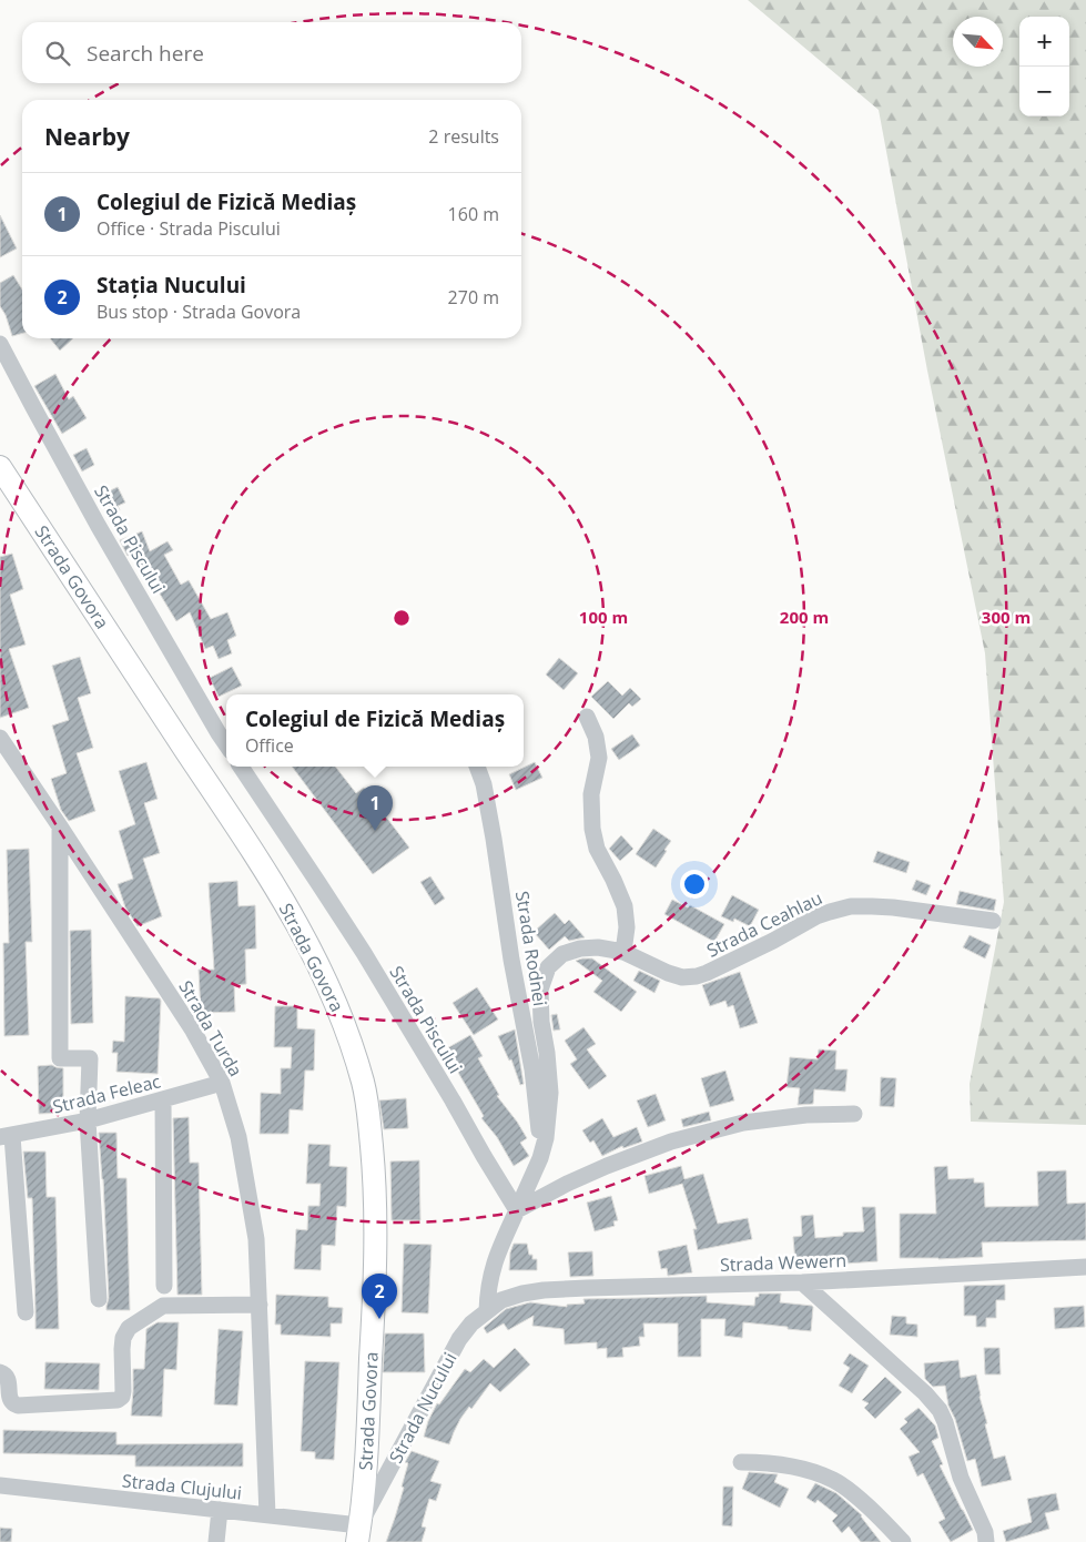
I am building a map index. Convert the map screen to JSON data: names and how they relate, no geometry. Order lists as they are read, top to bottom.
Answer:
{
  "streets": {
    "main road": ["Strada Govora"],
    "street": [
      "Strada Piscului",
      "Strada Ceahlau",
      "Strada Rodnei",
      "Strada Turda",
      "Strada Feleac",
      "Strada Wewern",
      "Strada Nucului",
      "Strada Clujului"
    ]
  },
  "crossings": [
    ["Strada Piscului", "Strada Ceahlau"],
    ["Strada Govora", "Strada Nucului"],
    ["Strada Govora", "Strada Clujului"],
    ["Strada Ceahlau", "Strada Rodnei"],
    ["Strada Turda", "Strada Feleac"],
    ["Strada Turda", "Strada Clujului"],
    ["Strada Wewern", "Strada Nucului"],
    ["Strada Nucului", "Strada Clujului"]
  ],
  "north": "bottom right",
  "page": {
    "map_buttons": ["+", "−"],
    "search": "Search here",
    "heading": ["Nearby", "2 results"],
    "list": [
      {
        "mark": "1",
        "name": "Colegiul de Fizică Mediaș",
        "note": "Office · Strada Piscului",
        "value": "160 m"
      },
      {
        "mark": "2",
        "name": "Stația Nucului",
        "note": "Bus stop · Strada Govora",
        "value": "270 m"
      }
    ],
    "popup": ["Colegiul de Fizică Mediaș", "Office"],
    "pins": ["1", "2"]
  },
  "rings": ["100 m", "200 m", "300 m"]
}
